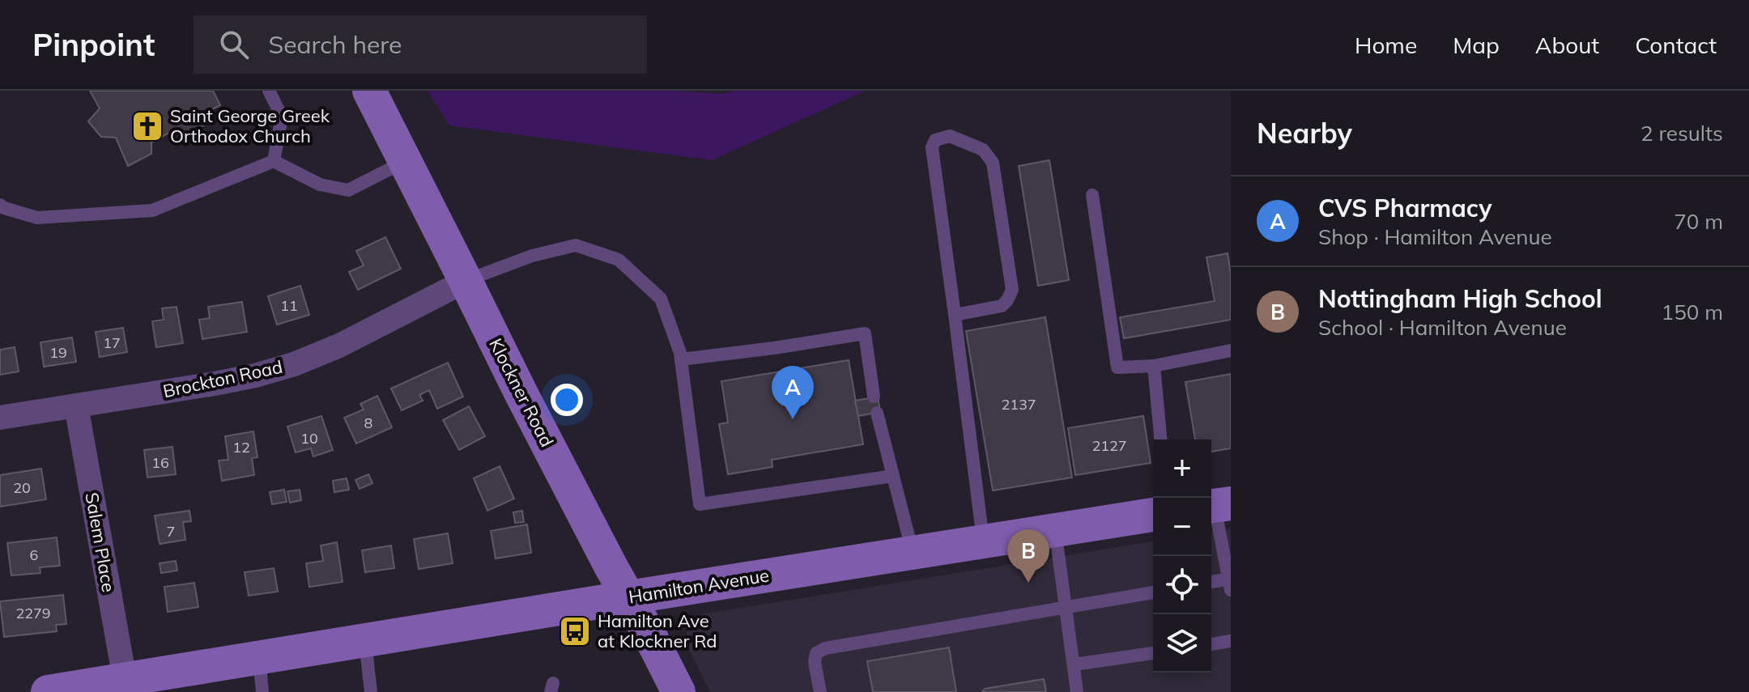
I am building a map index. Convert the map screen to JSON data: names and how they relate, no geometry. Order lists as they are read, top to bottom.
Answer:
{
  "streets": {
    "main road": ["Klockner Road", "Hamilton Avenue"],
    "street": ["Brockton Road", "Salem Place"]
  },
  "crossings": [
    ["Brockton Road", "Klockner Road"],
    ["Brockton Road", "Salem Place"],
    ["Klockner Road", "Hamilton Avenue"],
    ["Salem Place", "Hamilton Avenue"]
  ],
  "places": {
    "church": ["Saint George Greek Orthodox Church"],
    "bus stop": ["Hamilton Ave at Klockner Rd"]
  },
  "house_numbers": [
    "11",
    "17",
    "19",
    "2137",
    "8",
    "10",
    "2127",
    "12",
    "16",
    "20",
    "7",
    "6",
    "2279"
  ],
  "page": {
    "header": "Pinpoint",
    "search": "Search here",
    "nav": [
      "Home",
      "Map",
      "About",
      "Contact"
    ],
    "heading": ["Nearby", "2 results"],
    "list": [
      {
        "mark": "A",
        "name": "CVS Pharmacy",
        "note": "Shop · Hamilton Avenue",
        "value": "70 m"
      },
      {
        "mark": "B",
        "name": "Nottingham High School",
        "note": "School · Hamilton Avenue",
        "value": "150 m"
      }
    ],
    "pins": ["A", "B"],
    "map_buttons": ["+", "−"]
  }
}
